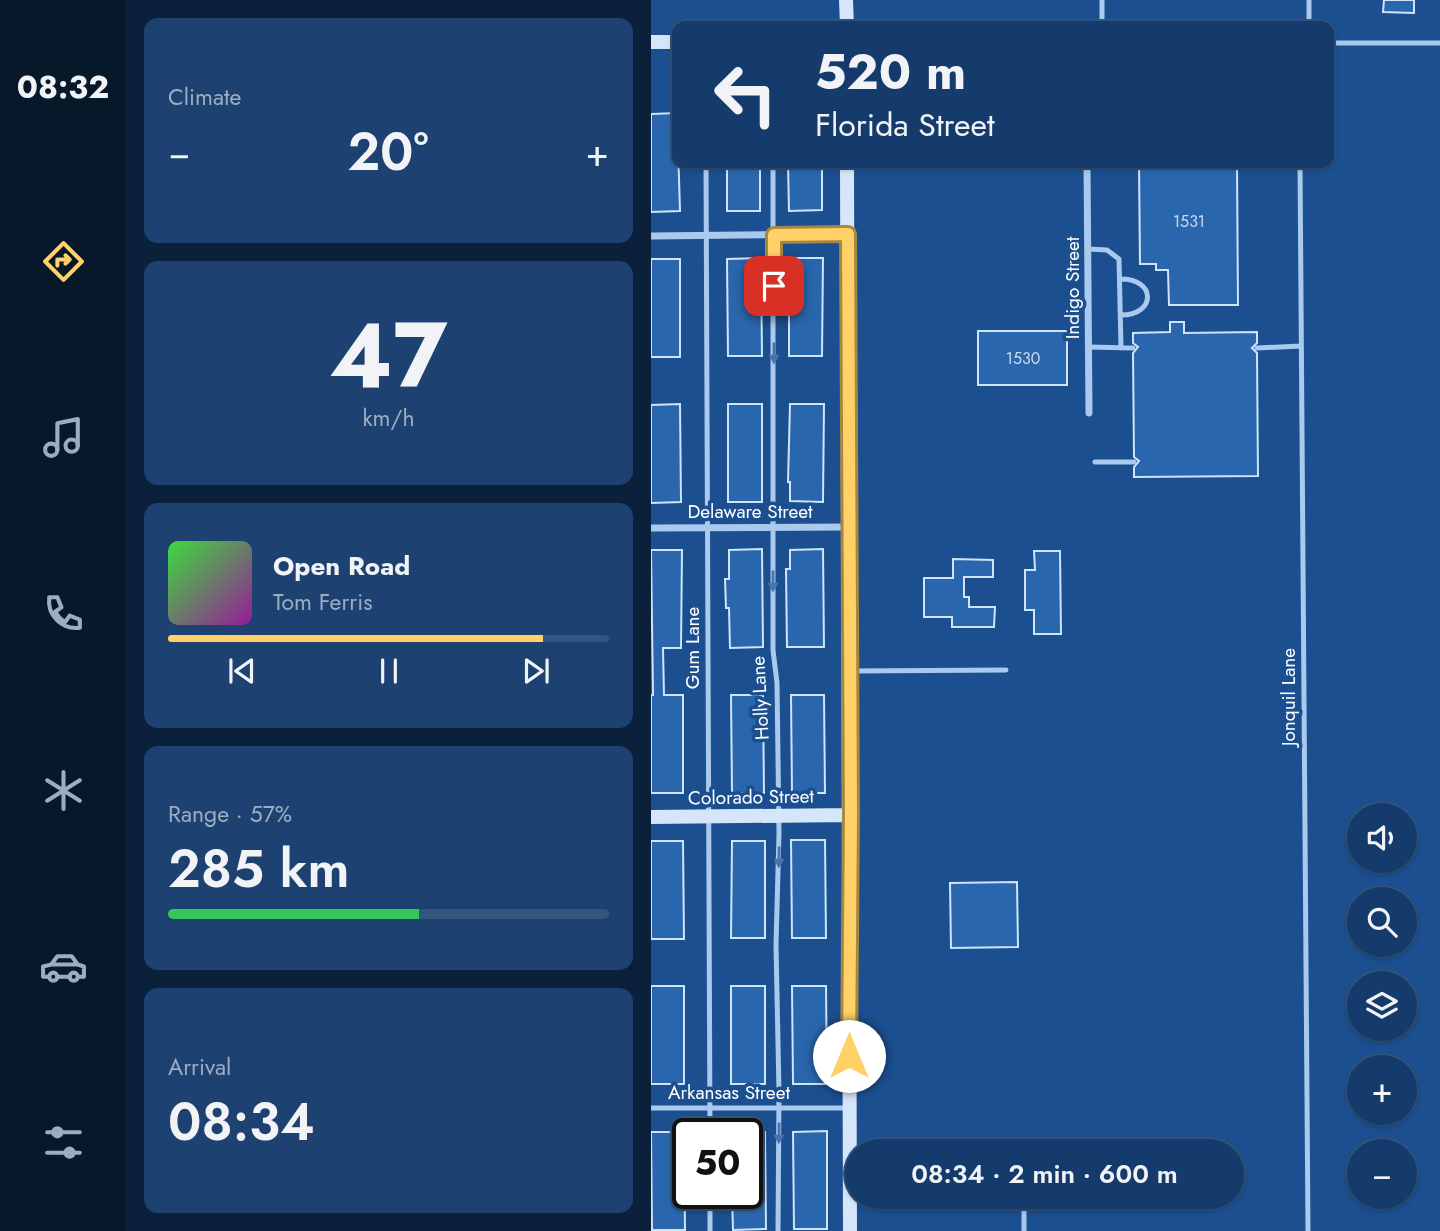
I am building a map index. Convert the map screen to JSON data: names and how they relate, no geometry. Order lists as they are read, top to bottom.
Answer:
{
  "streets": {
    "main road": ["Colorado Street"],
    "street": ["Indigo Street", "Delaware Street"],
    "lane": [
      "Gum Lane",
      "Jonquil Lane",
      "Holly Lane",
      "Arkansas Street"
    ]
  },
  "crossings": [
    ["Delaware Street", "Gum Lane"],
    ["Delaware Street", "Holly Lane"],
    ["Gum Lane", "Colorado Street"],
    ["Gum Lane", "Arkansas Street"],
    ["Holly Lane", "Colorado Street"],
    ["Holly Lane", "Arkansas Street"]
  ],
  "one_way": ["Holly Lane"],
  "house_numbers": ["1531", "1530"],
  "page": {
    "tabs": "08:32",
    "tile": [
      "Climate",
      ["47", "km/h"],
      ["Range · 57%", "285 km"],
      ["Arrival", "08:34"]
    ],
    "turn": ["520 m", "Florida Street"],
    "heat": ["−", "20°", "+"],
    "song": ["Open Road", "Tom Ferris"],
    "map_buttons": ["+", "−"],
    "limit": "50",
    "trip": "08:34 · 2 min · 600 m"
  }
}
